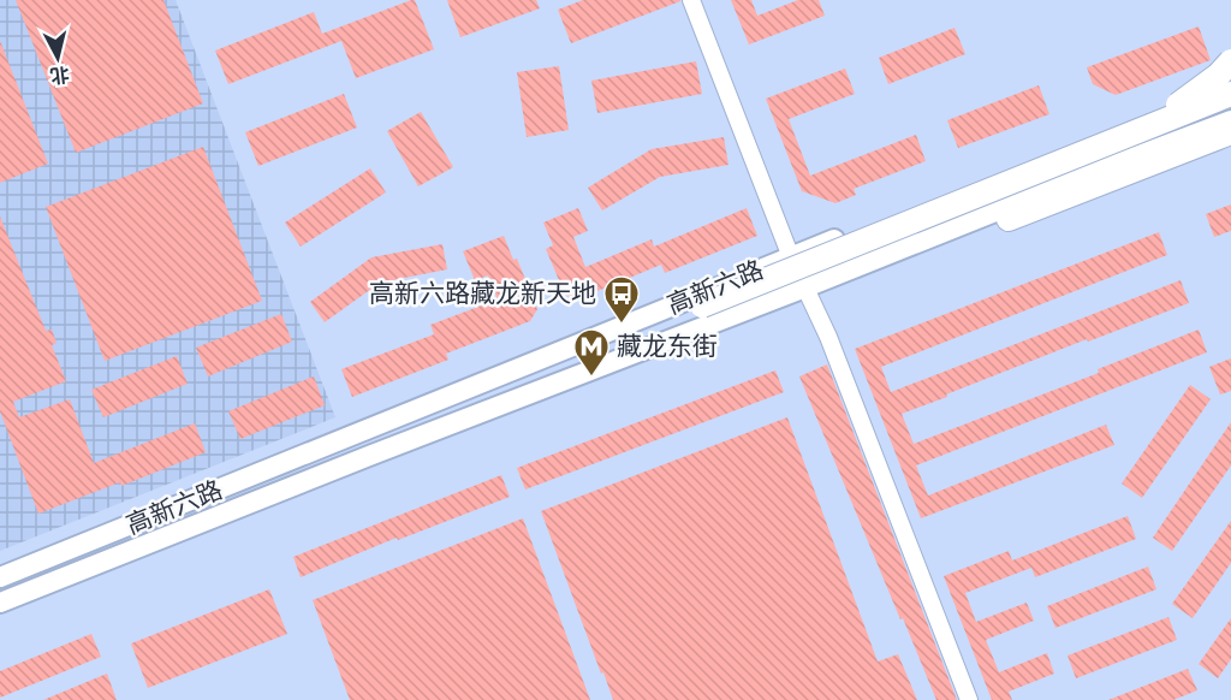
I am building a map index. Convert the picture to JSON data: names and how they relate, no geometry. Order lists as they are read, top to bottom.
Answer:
{
  "streets": {
    "main road": ["高新六路"]
  },
  "places": {
    "bus stop": ["高新六路藏龙新天地"],
    "metro station": ["藏龙东街"]
  },
  "north": "bottom"
}
